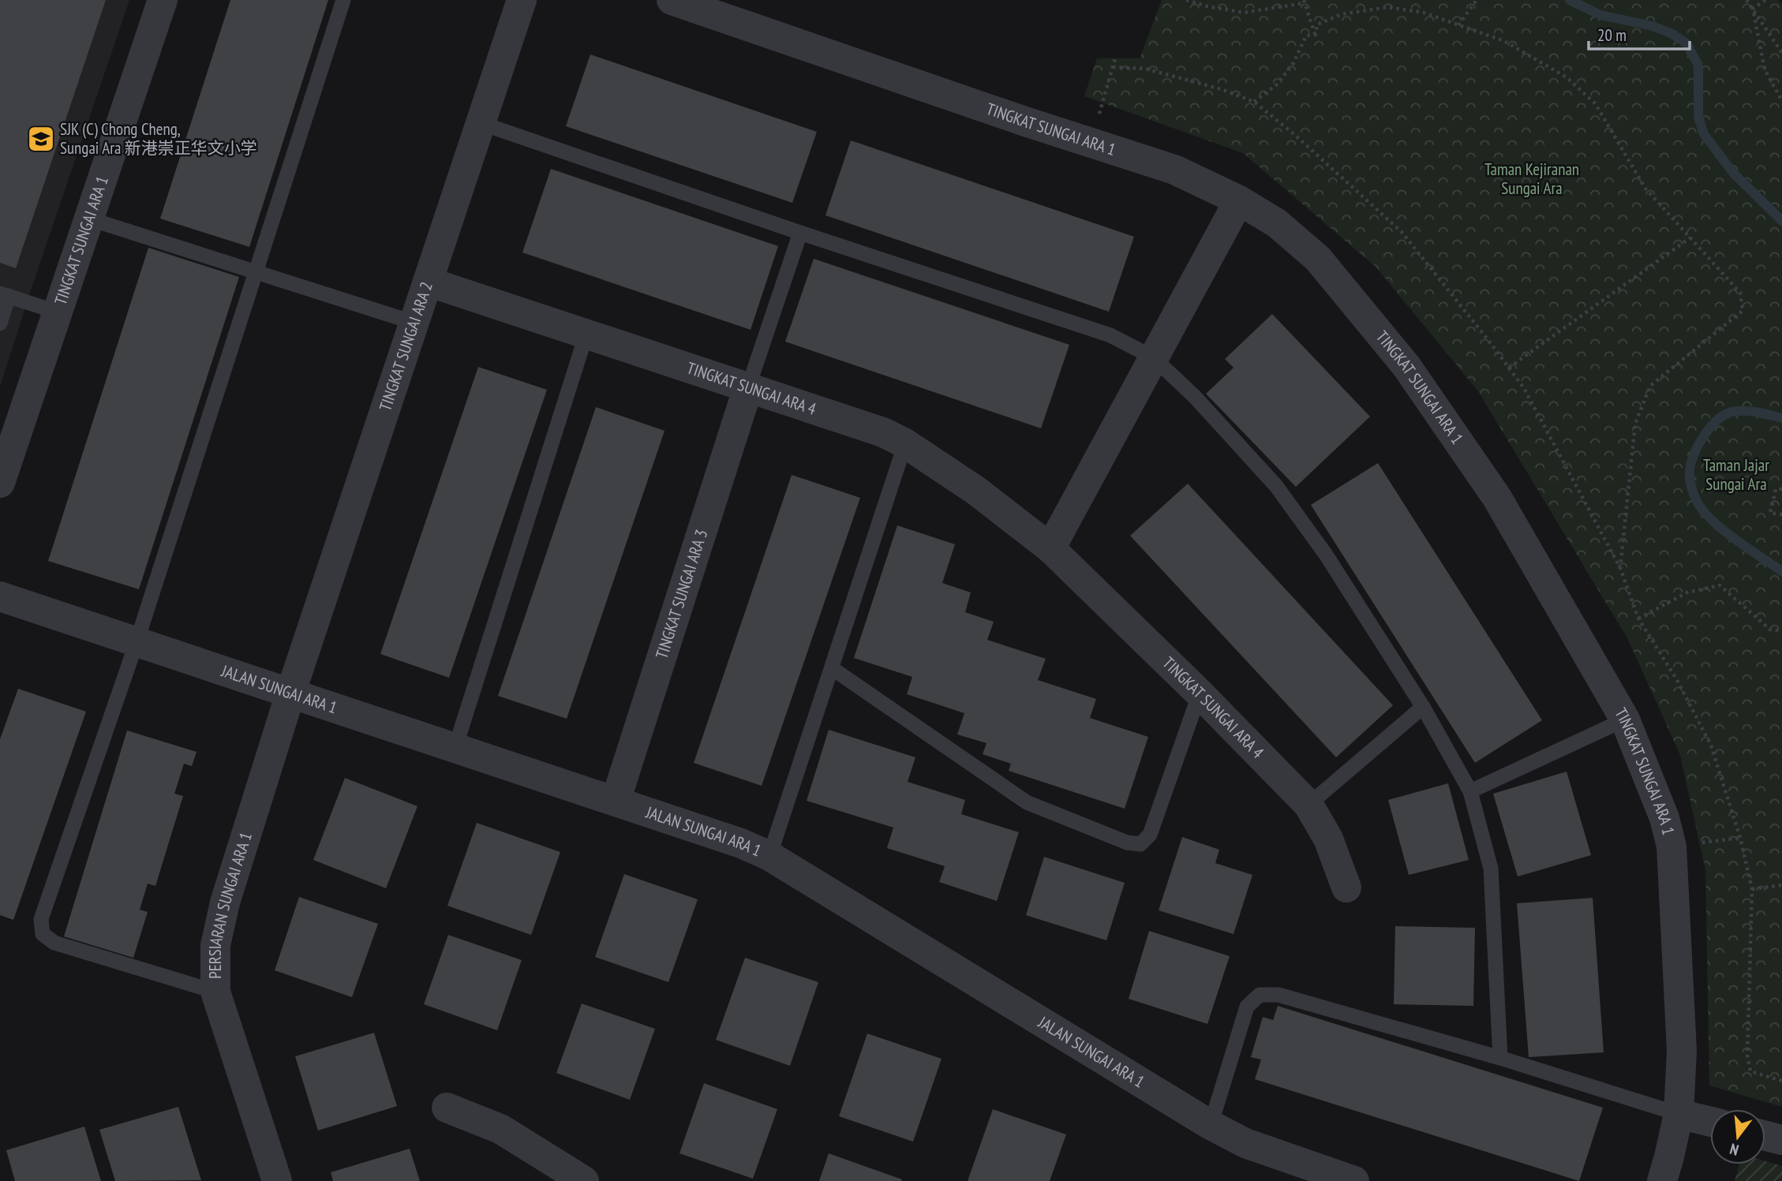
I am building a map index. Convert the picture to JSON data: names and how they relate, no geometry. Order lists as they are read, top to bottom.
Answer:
{
  "streets": {
    "street": [
      "TINGKAT SUNGAI ARA 1",
      "TINGKAT SUNGAI ARA 2",
      "TINGKAT SUNGAI ARA 4",
      "TINGKAT SUNGAI ARA 3",
      "JALAN SUNGAI ARA 1",
      "PERSIARAN SUNGAI ARA 1"
    ]
  },
  "crossings": [
    ["TINGKAT SUNGAI ARA 2", "TINGKAT SUNGAI ARA 4"],
    ["TINGKAT SUNGAI ARA 2", "JALAN SUNGAI ARA 1"],
    ["TINGKAT SUNGAI ARA 2", "PERSIARAN SUNGAI ARA 1"],
    ["TINGKAT SUNGAI ARA 4", "TINGKAT SUNGAI ARA 3"],
    ["TINGKAT SUNGAI ARA 3", "JALAN SUNGAI ARA 1"],
    ["JALAN SUNGAI ARA 1", "PERSIARAN SUNGAI ARA 1"]
  ],
  "parks": ["Taman Kejiranan Sungai Ara", "Taman Jajar Sungai Ara"],
  "places": {
    "school or university": ["SJK (C) Chong Cheng, Sungai Ara 新港崇正华文小学"]
  },
  "scale_bar": "20 m",
  "north": "bottom"
}
